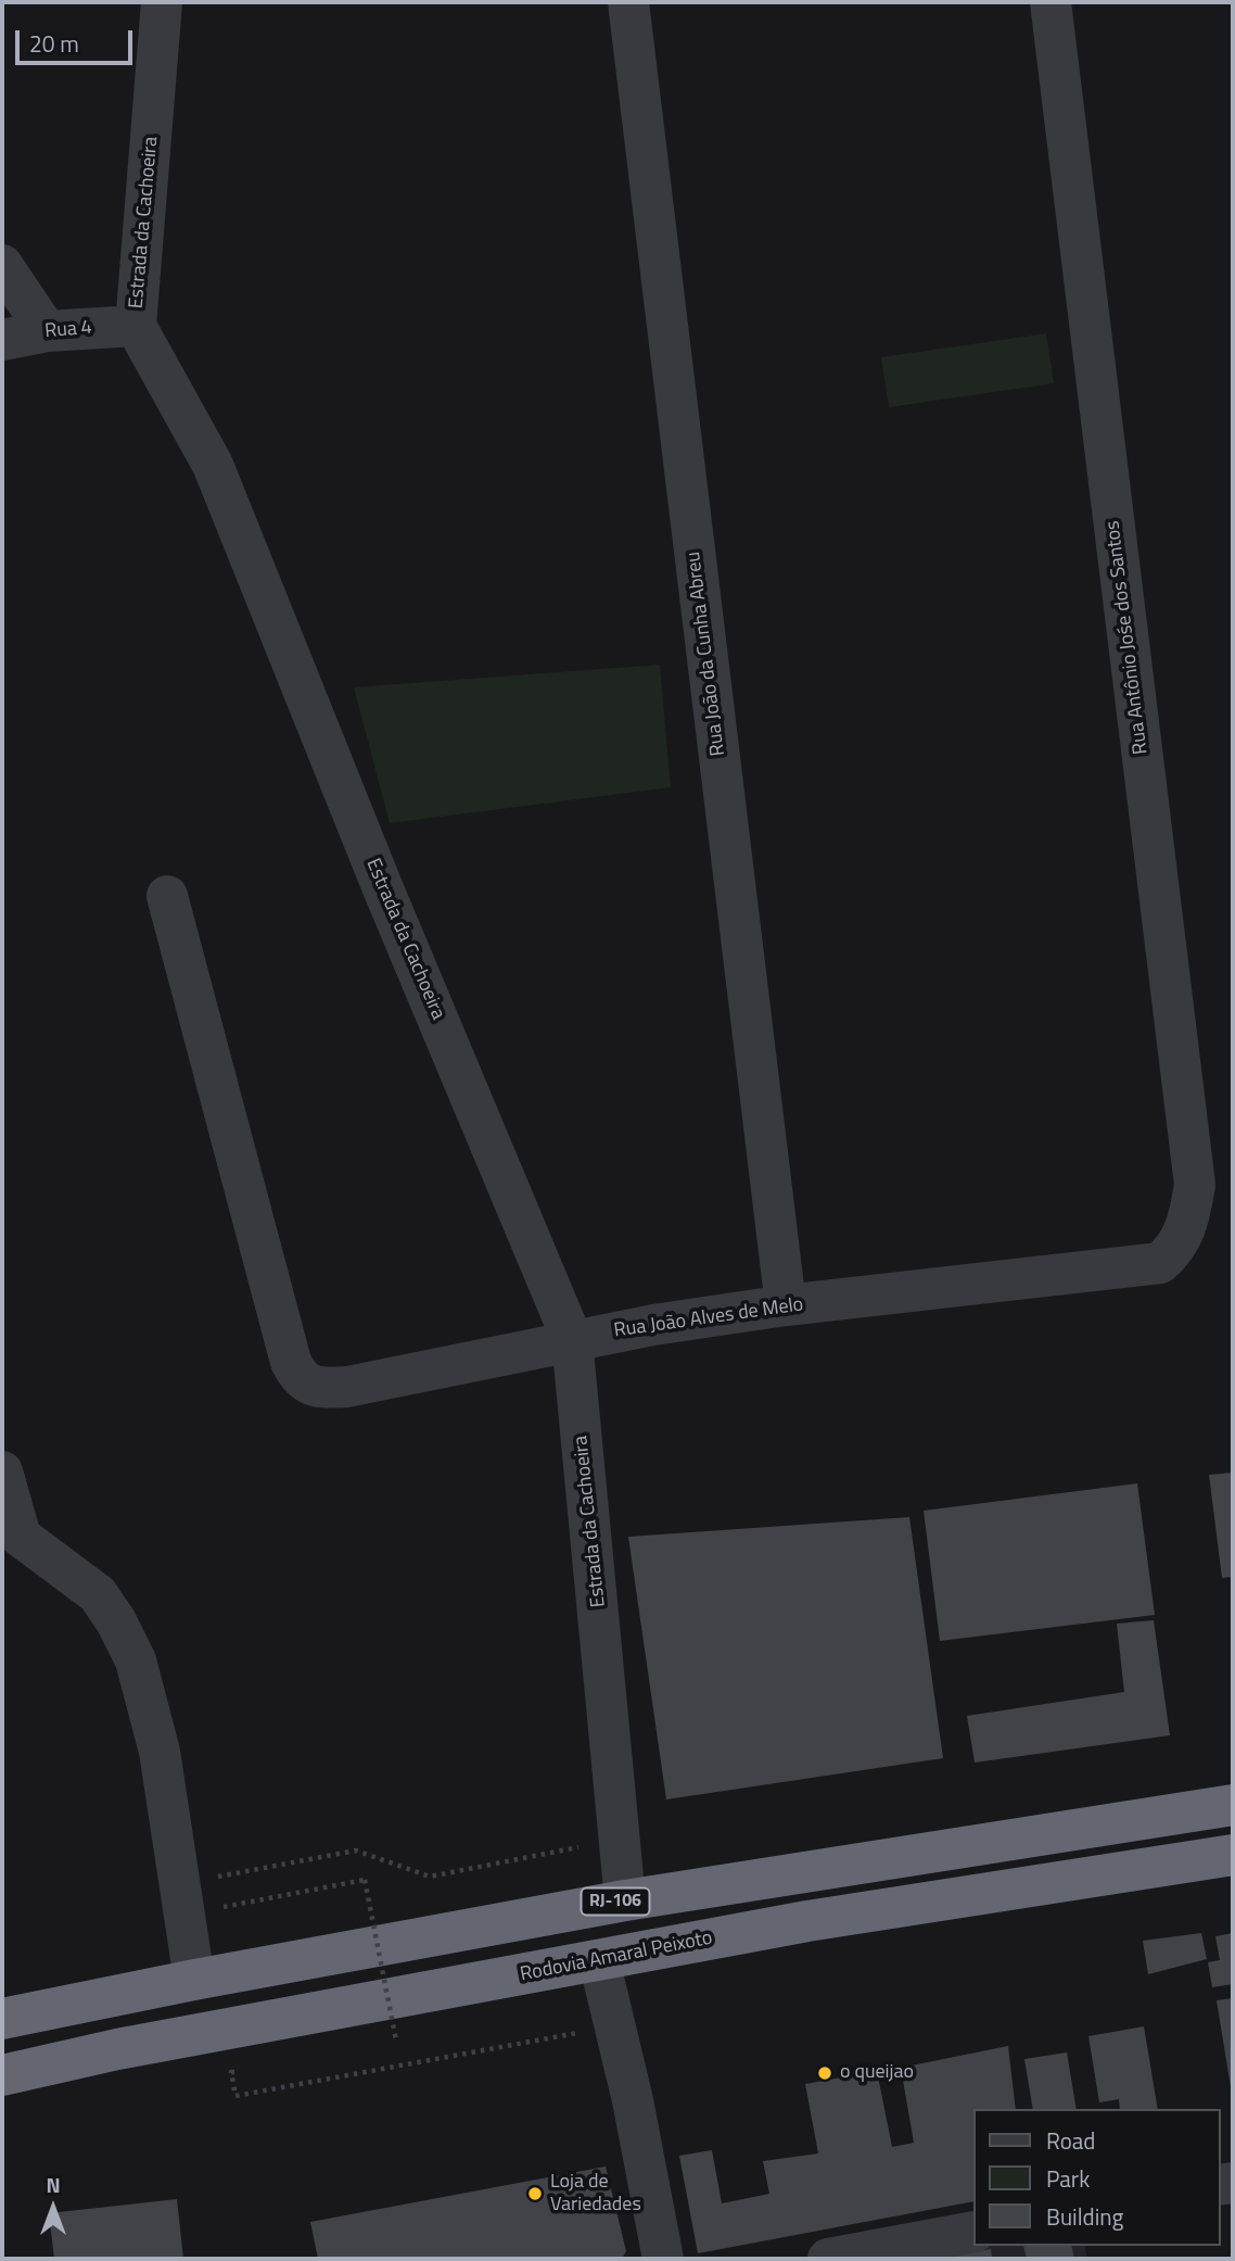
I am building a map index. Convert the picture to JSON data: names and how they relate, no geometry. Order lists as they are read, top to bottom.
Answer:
{
  "streets": {
    "highway": ["RJ-106", "Rodovia Amaral Peixoto"],
    "street": [
      "Estrada da Cachoeira",
      "Rua 4",
      "Rua Antônio Jośe dos Santos",
      "Rua João da Cunha Abreu",
      "Rua João Alves de Melo"
    ]
  },
  "crossings": [
    ["Estrada da Cachoeira", "Rua 4"],
    ["Estrada da Cachoeira", "Rua João Alves de Melo"],
    ["Estrada da Cachoeira", "RJ-106"],
    ["Rua Antônio Jośe dos Santos", "Rua João Alves de Melo"],
    ["Rua João da Cunha Abreu", "Rua João Alves de Melo"]
  ],
  "places": ["o queijao", "Loja de Variedades"],
  "legend": ["Road", "Park", "Building"],
  "scale_bar": "20 m",
  "north": "top"
}
